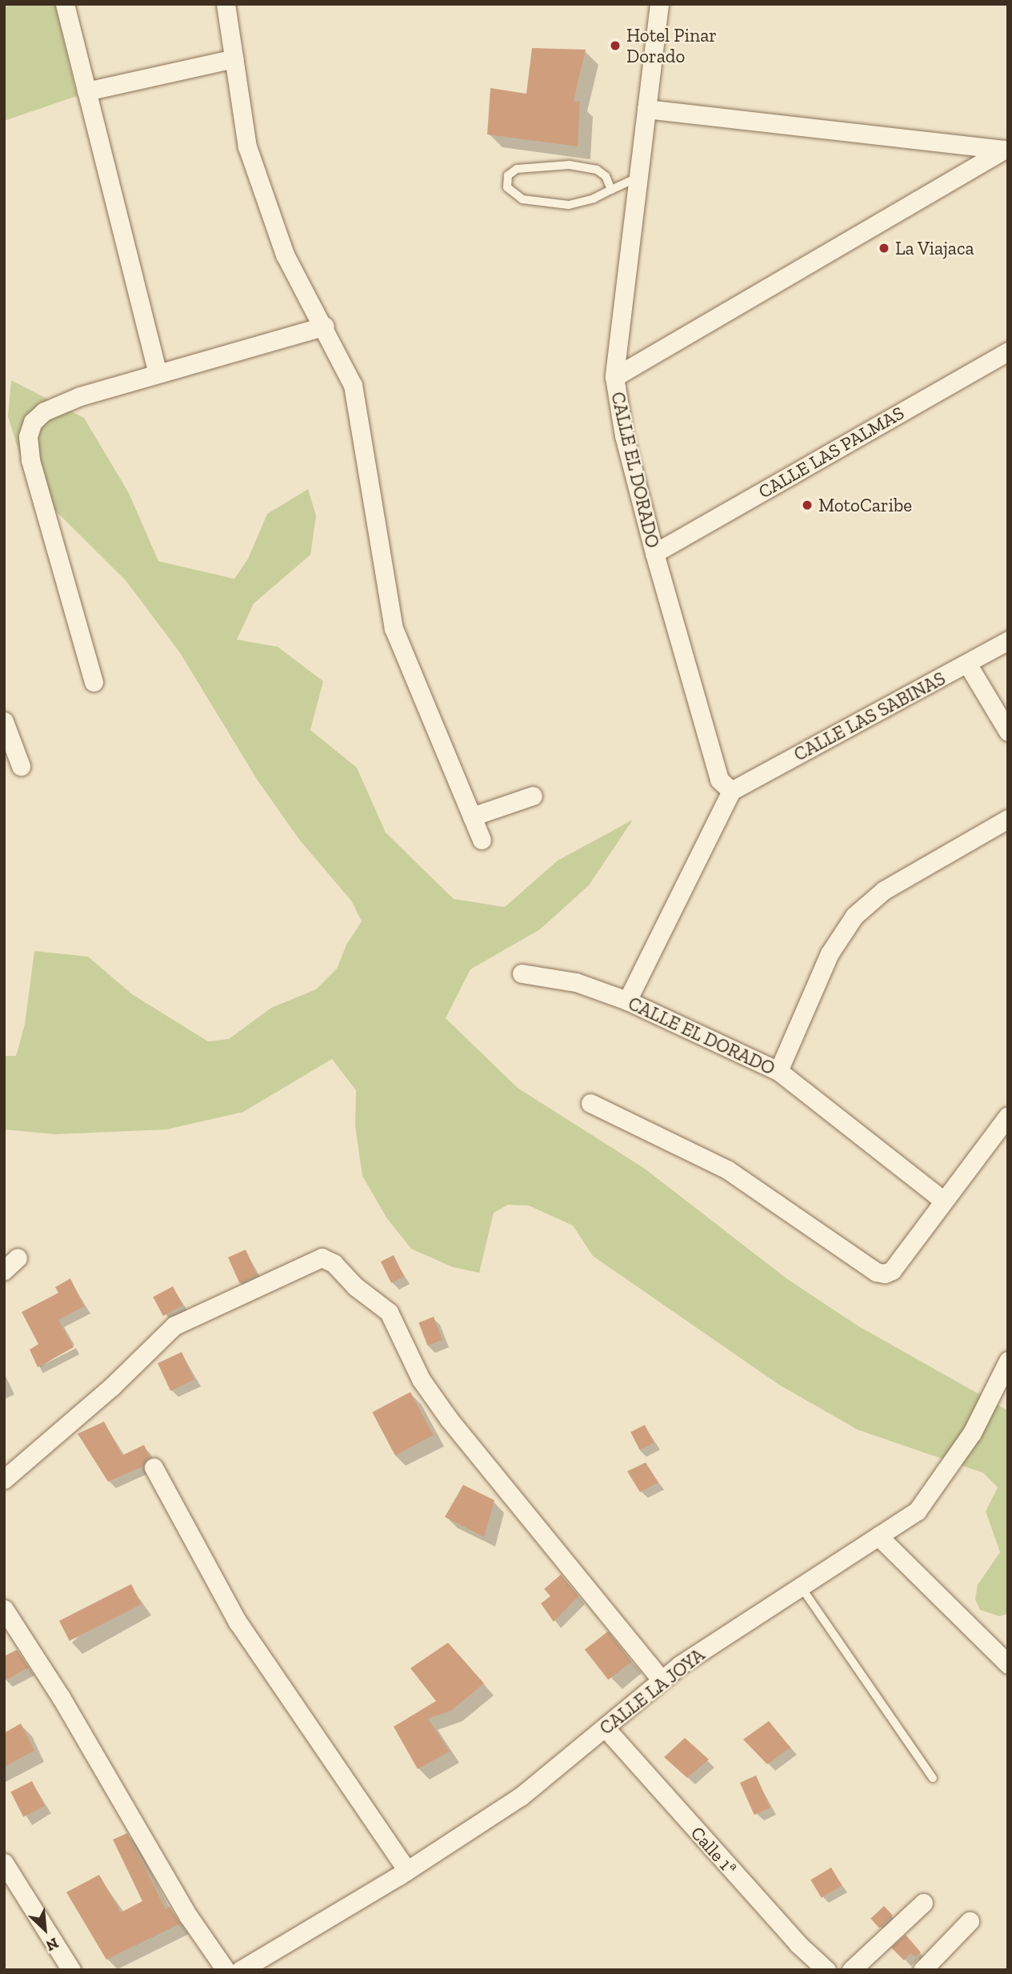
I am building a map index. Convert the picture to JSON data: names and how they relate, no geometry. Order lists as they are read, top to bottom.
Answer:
{
  "streets": {
    "street": [
      "CALLE LAS PALMAS",
      "CALLE EL DORADO",
      "CALLE LAS SABINAS",
      "CALLE LA JOYA",
      "Calle 1ª"
    ]
  },
  "crossings": [
    ["CALLE LAS PALMAS", "CALLE EL DORADO"],
    ["CALLE EL DORADO", "CALLE LAS SABINAS"],
    ["CALLE LA JOYA", "Calle 1ª"]
  ],
  "places": ["Hotel Pinar Dorado", "La Viajaca", "MotoCaribe"],
  "north": "bottom right"
}
